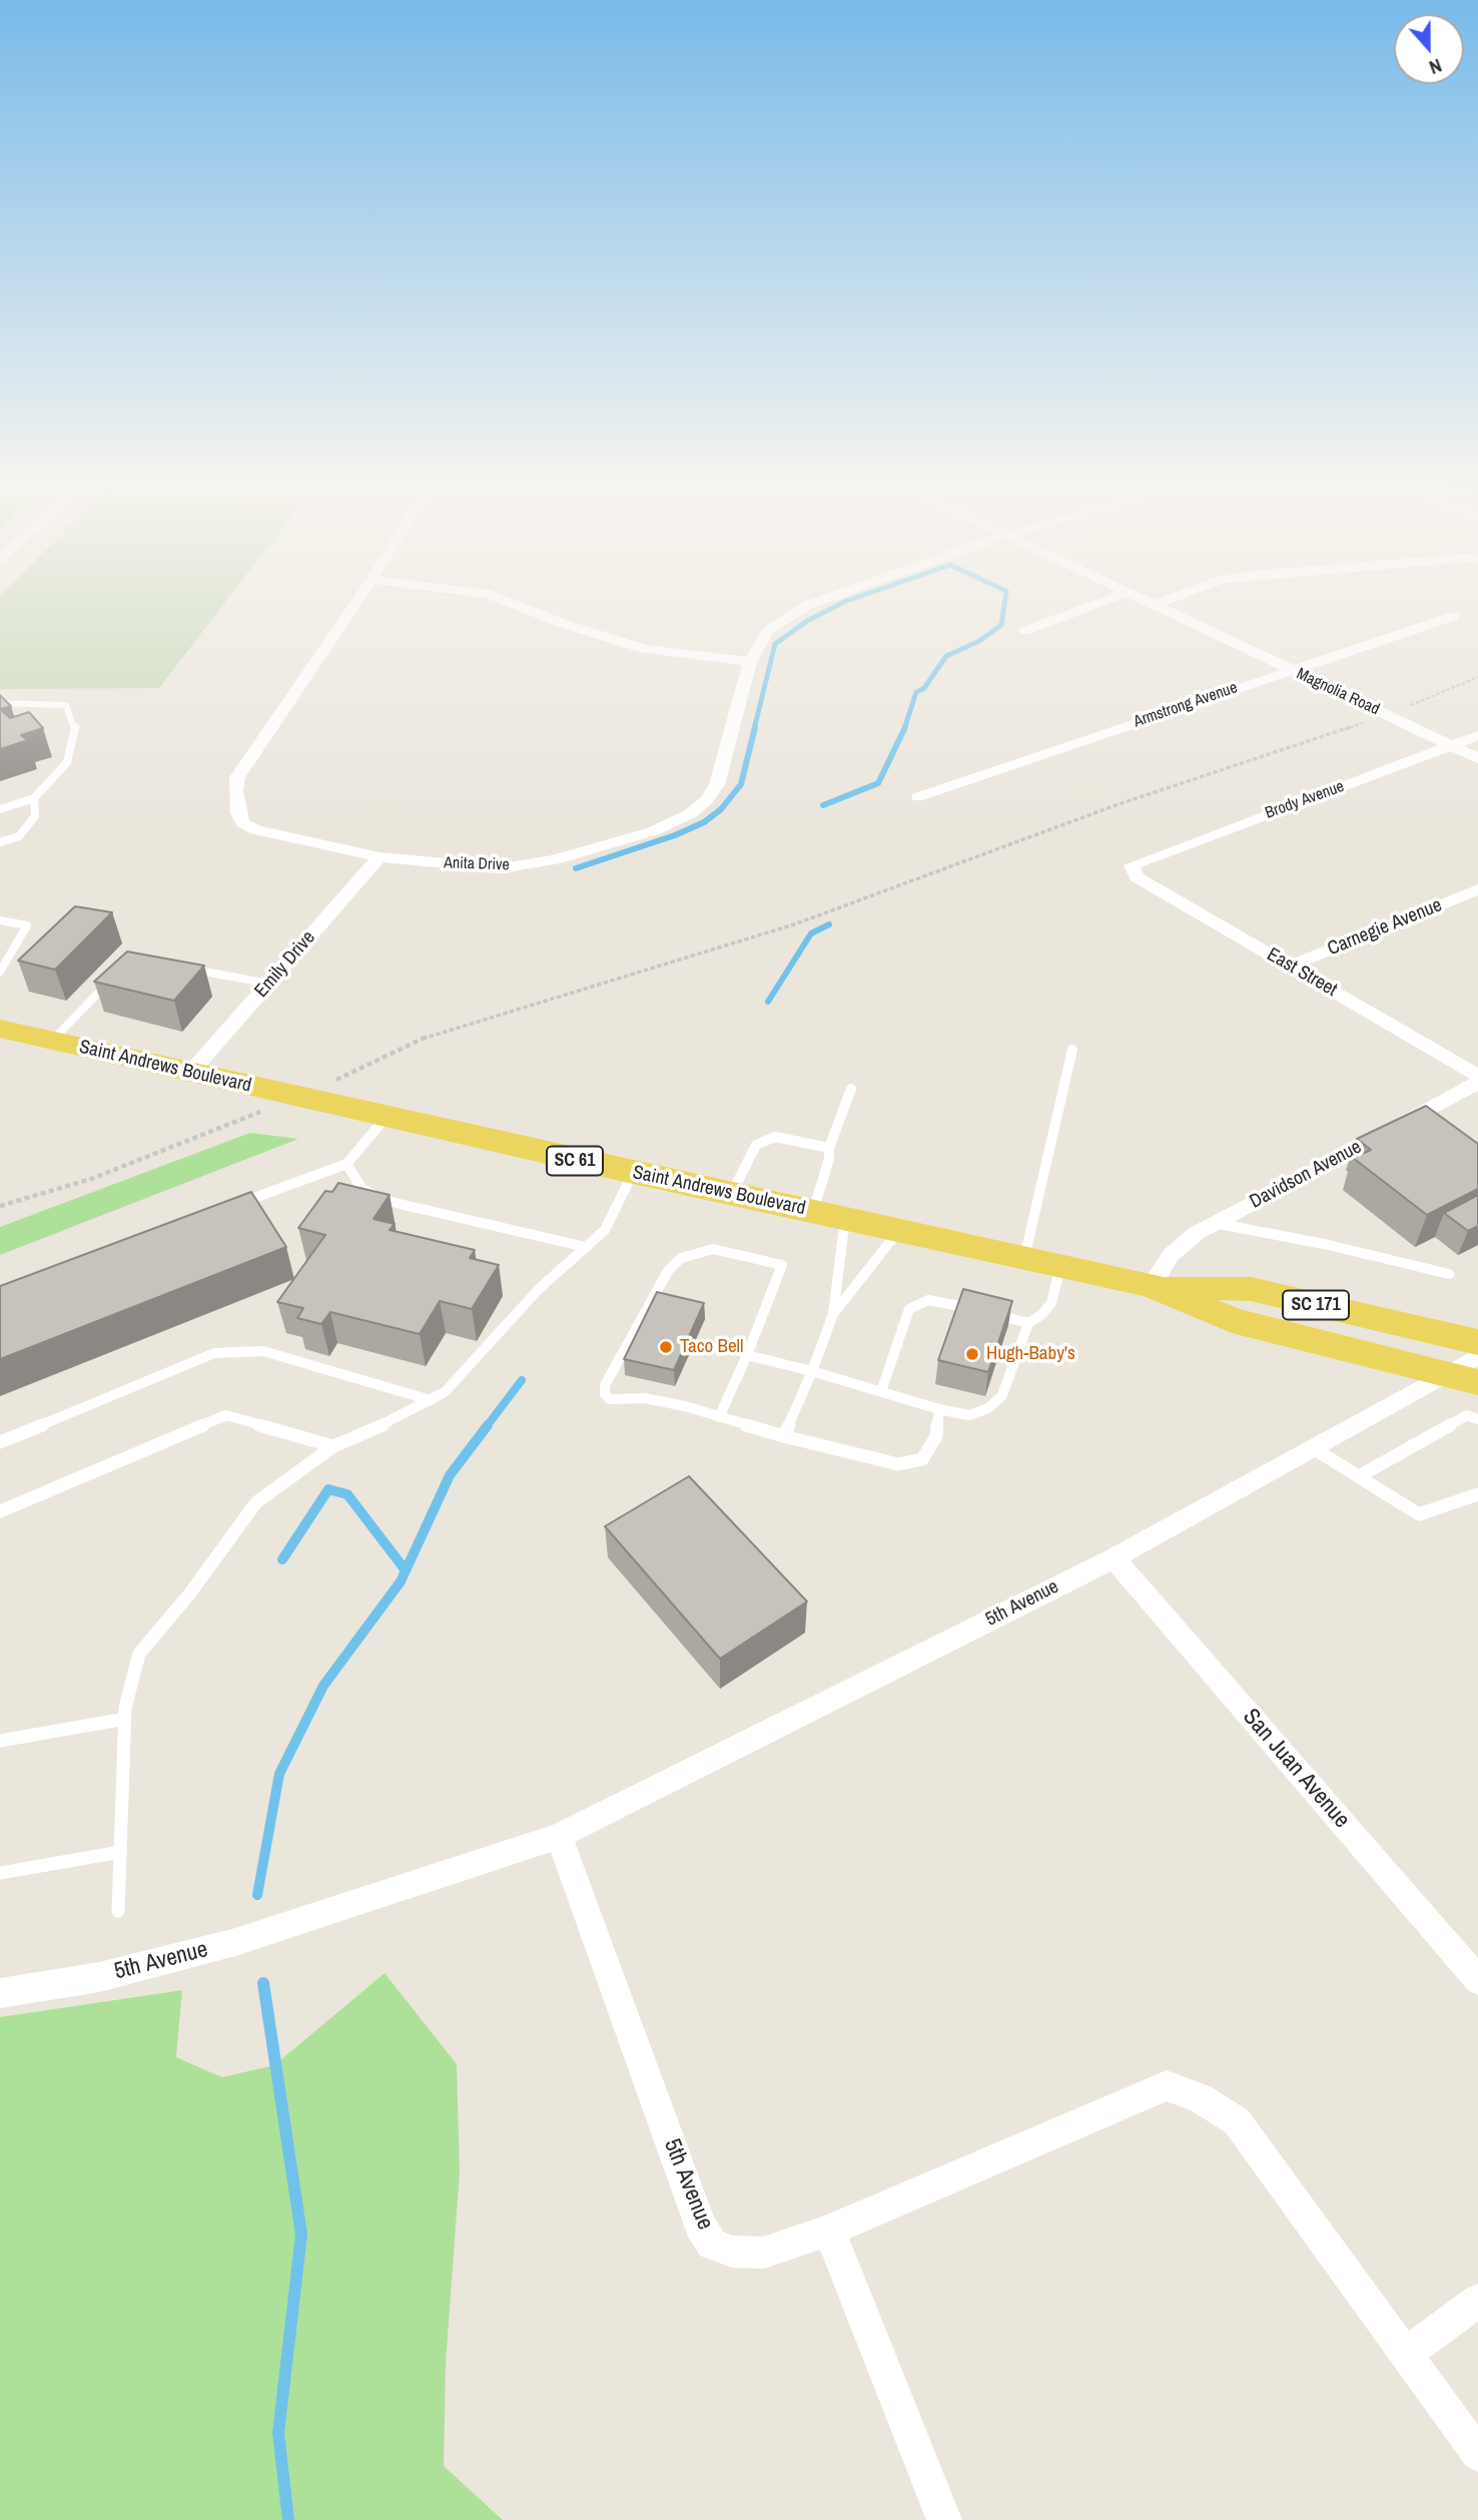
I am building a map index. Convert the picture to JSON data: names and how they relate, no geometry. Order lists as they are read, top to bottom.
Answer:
{
  "streets": {
    "main road": ["Saint Andrews Boulevard", "SC 61", "SC 171"],
    "street": [
      "Magnolia Road",
      "Armstrong Avenue",
      "Brody Avenue",
      "Anita Drive",
      "Carnegie Avenue",
      "Emily Drive",
      "East Street",
      "Davidson Avenue",
      "5th Avenue",
      "San Juan Avenue"
    ]
  },
  "crossings": [
    ["Magnolia Road", "Armstrong Avenue"],
    ["Magnolia Road", "Brody Avenue"],
    ["Brody Avenue", "East Street"],
    ["Anita Drive", "Emily Drive"],
    ["Carnegie Avenue", "East Street"],
    ["Emily Drive", "Saint Andrews Boulevard"],
    ["Saint Andrews Boulevard", "Davidson Avenue"],
    ["Saint Andrews Boulevard", "5th Avenue"],
    ["5th Avenue", "San Juan Avenue"]
  ],
  "places": ["Taco Bell", "Hugh-Baby's"],
  "north": "bottom"
}
